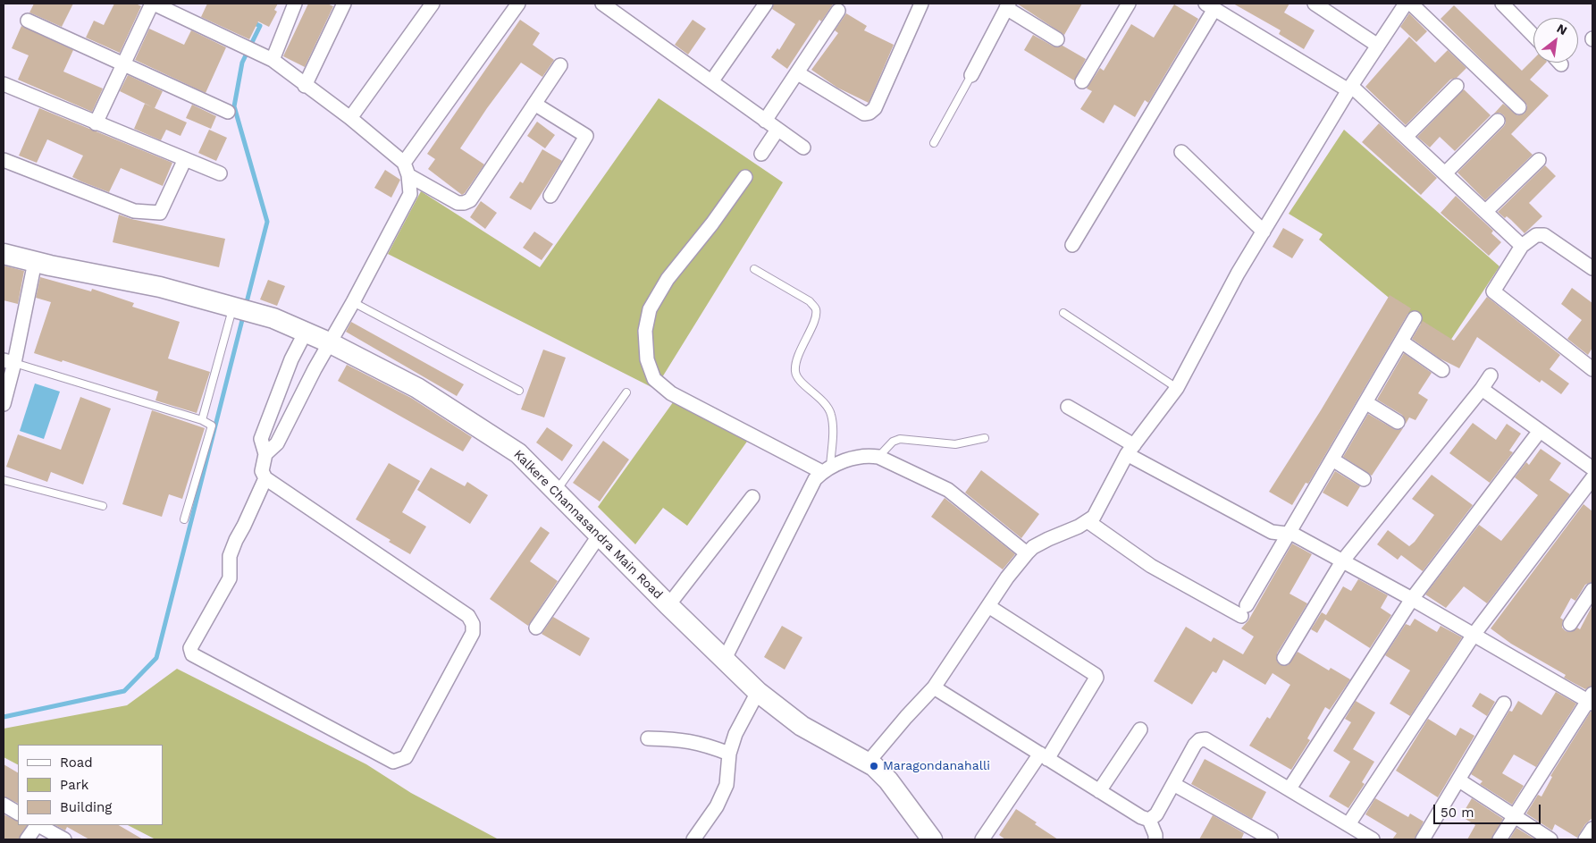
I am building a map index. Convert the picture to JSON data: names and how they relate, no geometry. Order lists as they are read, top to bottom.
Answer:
{
  "streets": {
    "main road": ["Kalkere Channasandra Main Road"]
  },
  "places": ["Maragondanahalli"],
  "legend": ["Road", "Park", "Building"],
  "scale_bar": "50 m",
  "north": "top right"
}
